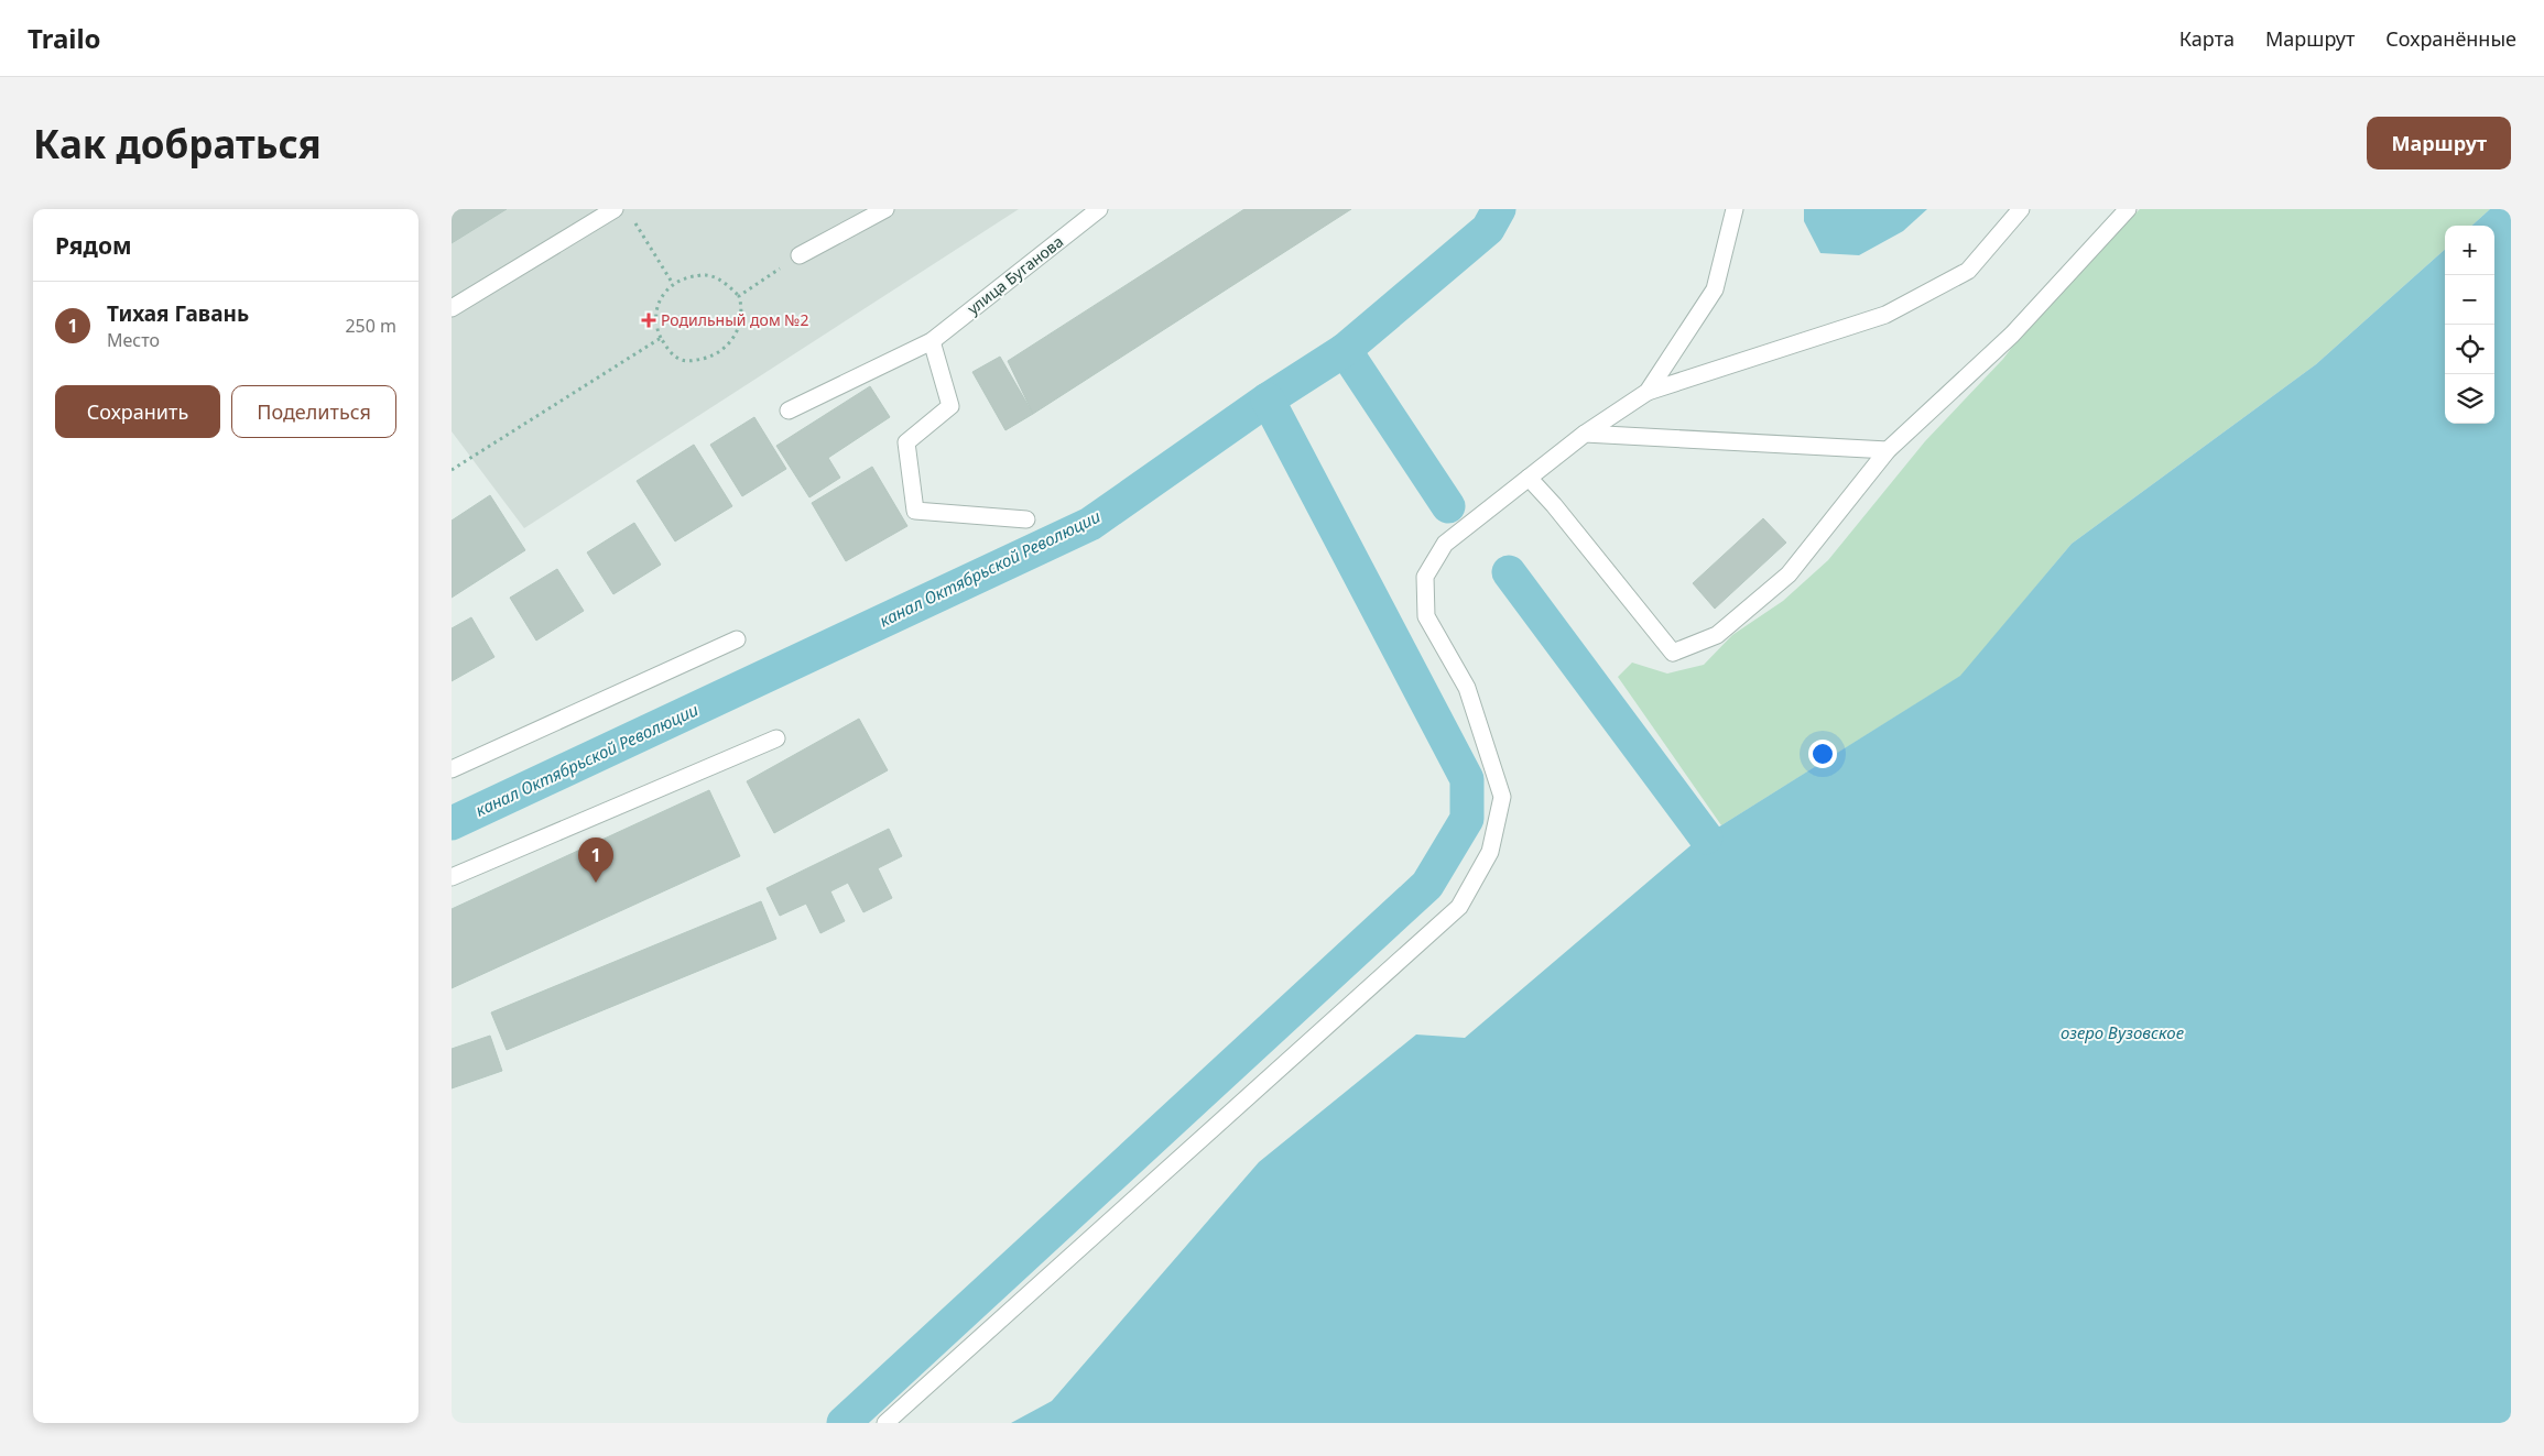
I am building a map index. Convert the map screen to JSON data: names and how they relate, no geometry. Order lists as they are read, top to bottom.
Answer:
{
  "streets": {
    "street": ["улица Буганова"]
  },
  "water": ["канал Октябрьской Революции", "озеро Вузовское"],
  "places": {
    "health": ["Родильный дом №2"]
  },
  "page": {
    "header": "Trailo",
    "nav": ["Карта", "Маршрут", "Сохранённые"],
    "buttons": [
      "Маршрут",
      ["Сохранить", "Поделиться"]
    ],
    "title": "Как добраться",
    "heading": "Рядом",
    "map_buttons": ["+", "−"],
    "list": [
      {
        "mark": "1",
        "name": "Тихая Гавань",
        "note": "Место",
        "value": "250 m"
      }
    ],
    "pins": "1"
  }
}
